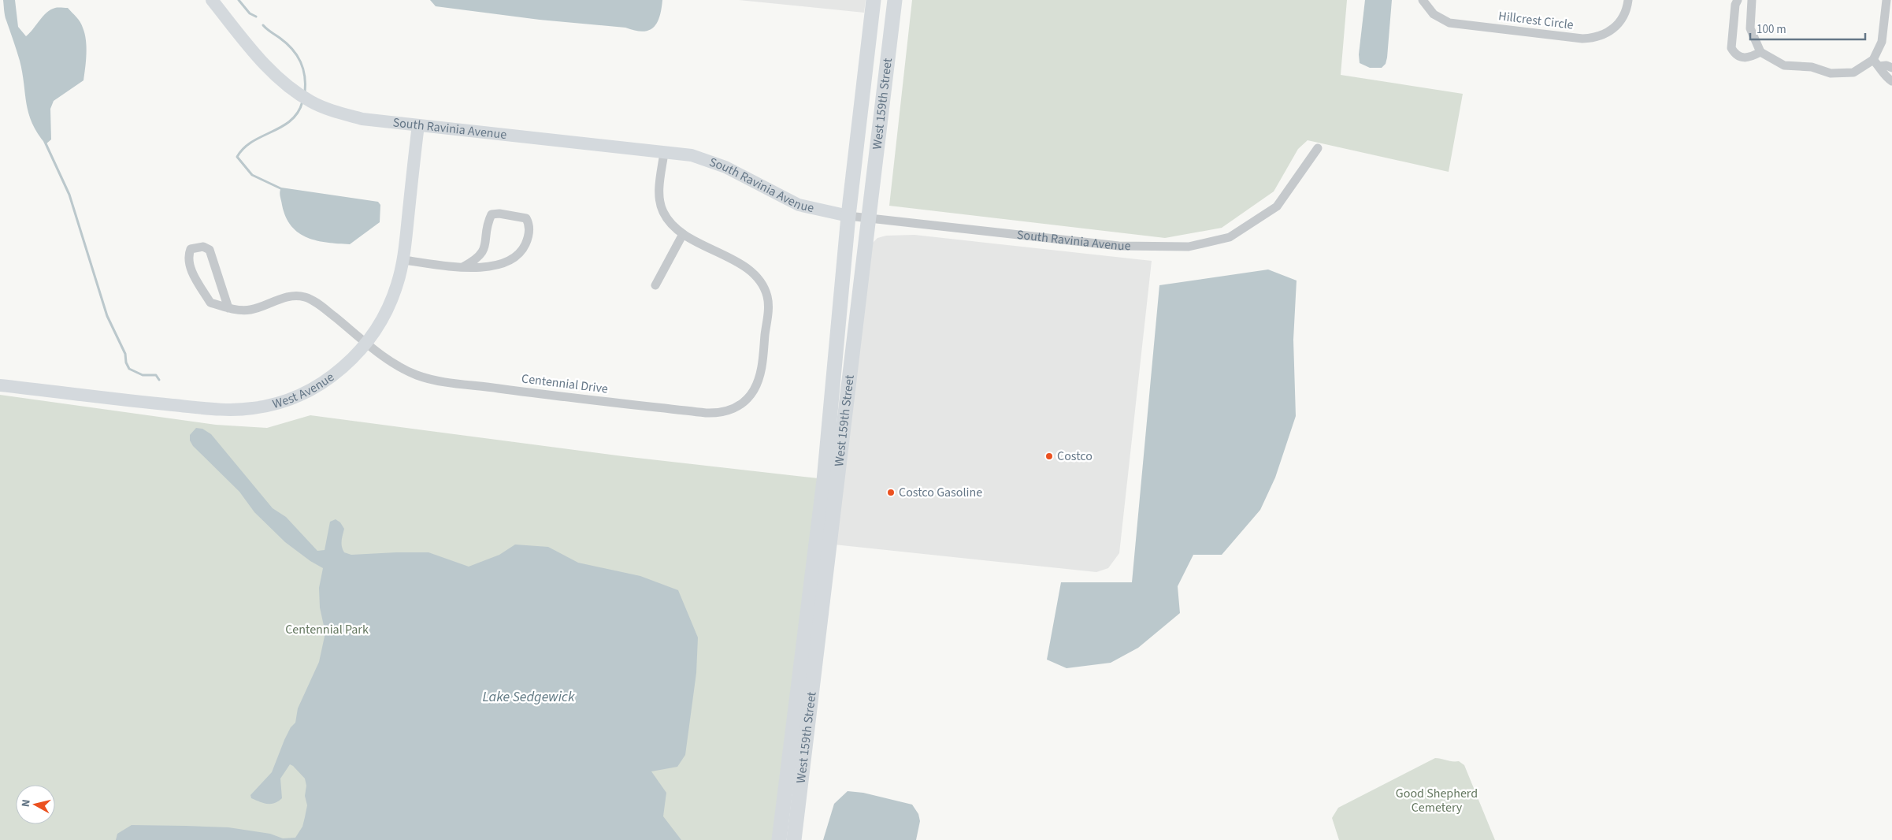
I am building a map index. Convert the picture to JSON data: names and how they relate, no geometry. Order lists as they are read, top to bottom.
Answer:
{
  "streets": {
    "main road": ["West 159th Street"],
    "street": [
      "Hillcrest Circle",
      "South Ravinia Avenue",
      "Centennial Drive",
      "West Avenue"
    ]
  },
  "crossings": [
    ["West 159th Street", "South Ravinia Avenue"],
    ["South Ravinia Avenue", "West Avenue"],
    ["Centennial Drive", "West Avenue"]
  ],
  "water": ["Lake Sedgewick"],
  "parks": ["Centennial Park", "Good Shepherd Cemetery"],
  "places": ["Costco", "Costco Gasoline"],
  "scale_bar": "100 m",
  "north": "left"
}
